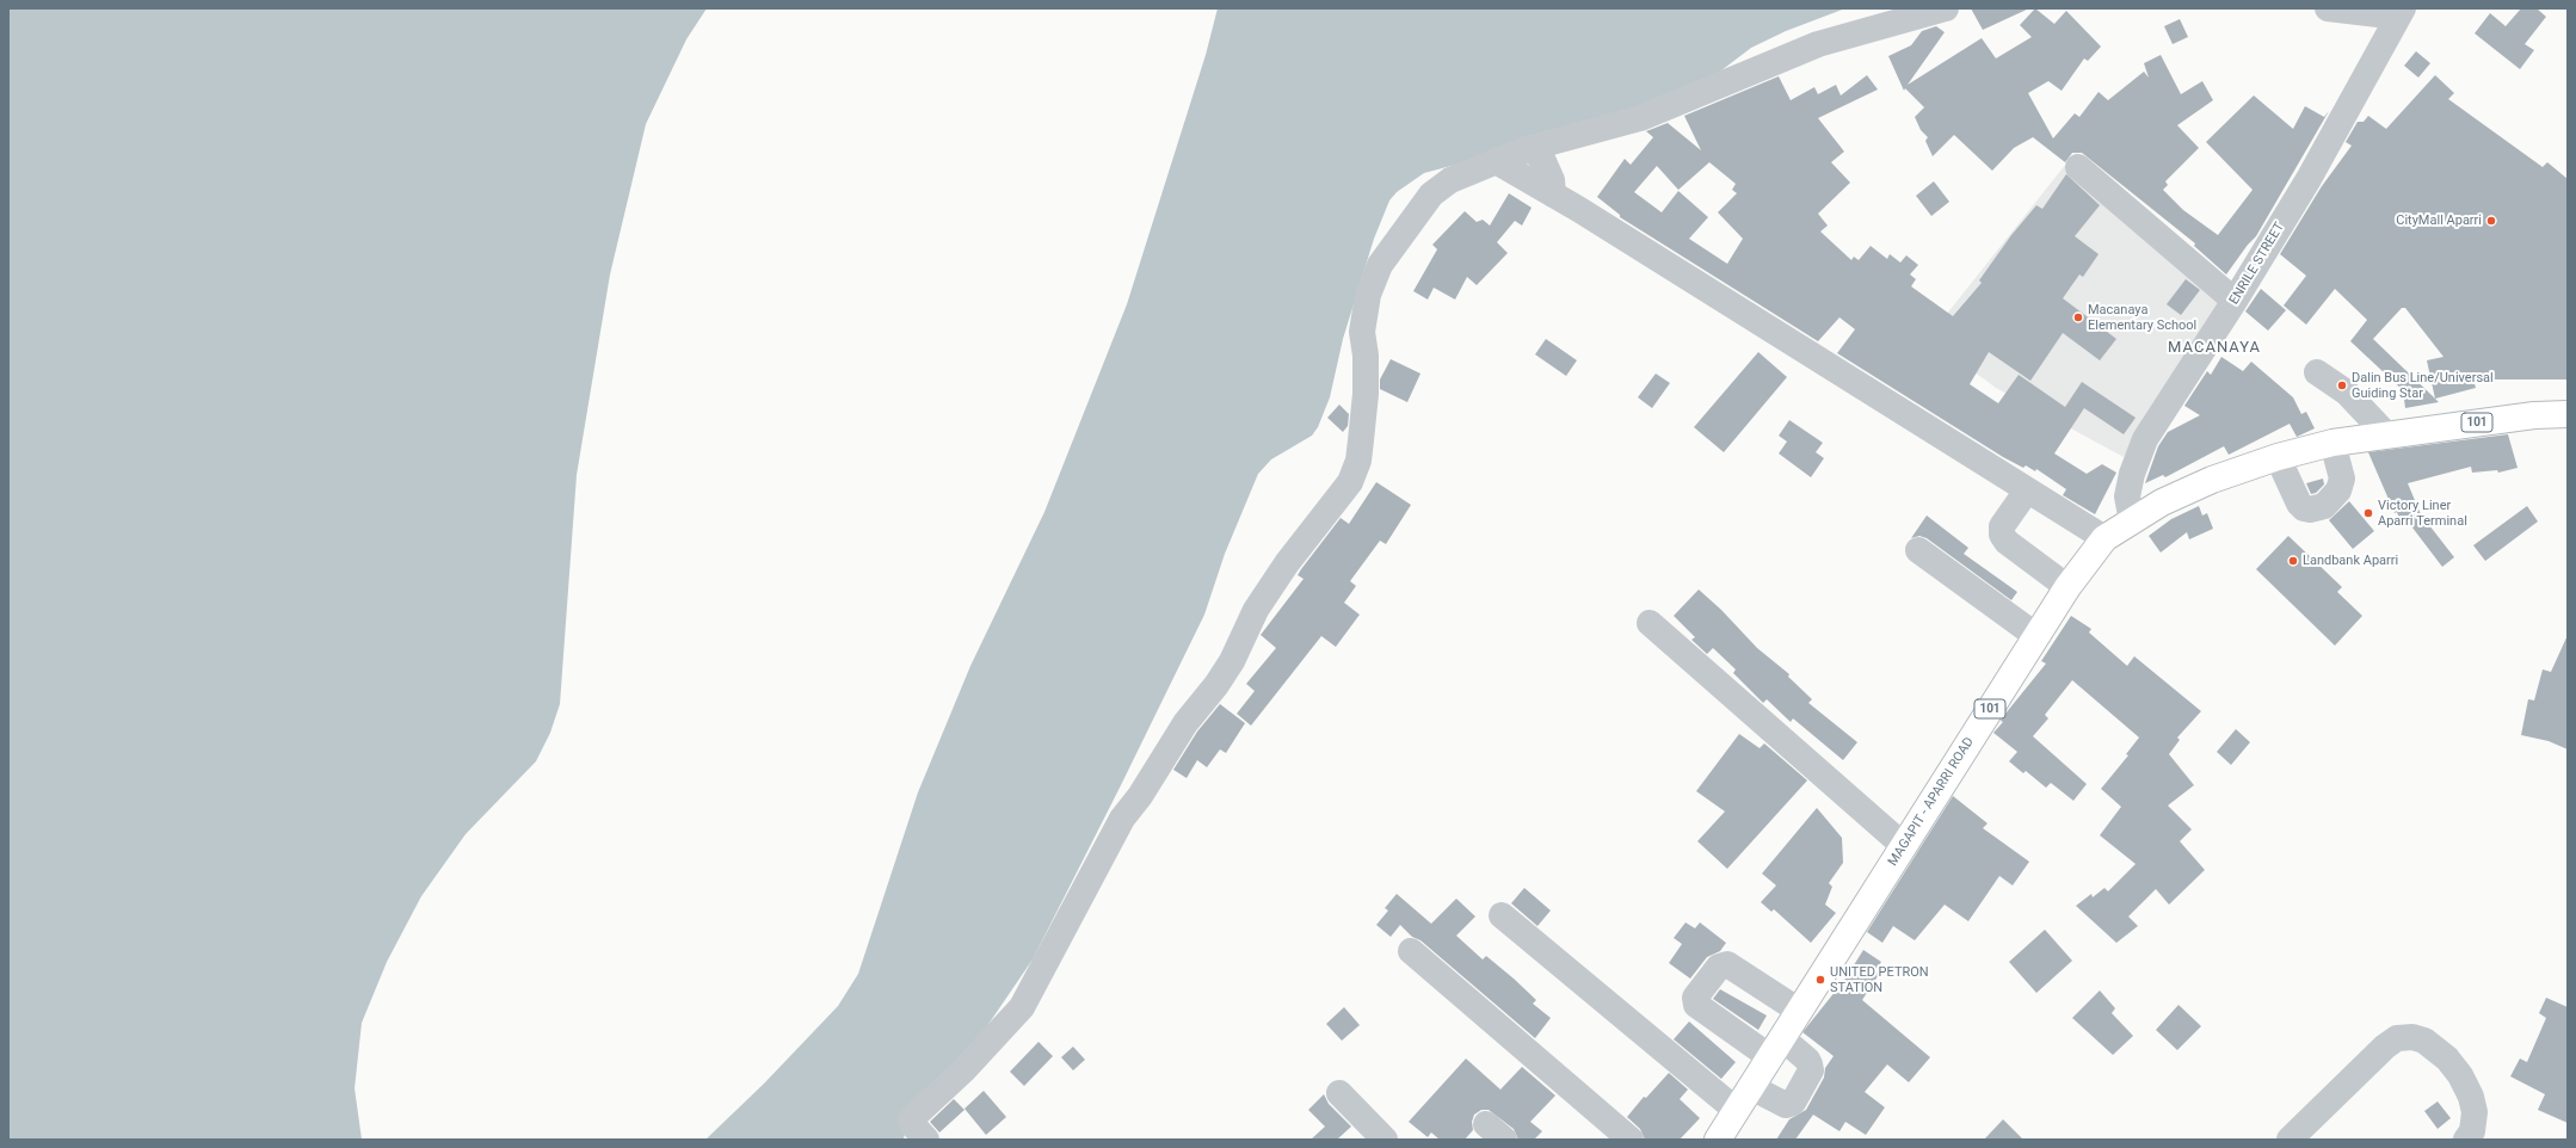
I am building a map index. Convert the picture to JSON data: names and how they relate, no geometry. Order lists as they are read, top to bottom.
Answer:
{
  "streets": {
    "main road": ["101", "MAGAPIT - APARRI ROAD"],
    "street": ["ENRILE STREET"]
  },
  "crossings": [
    ["ENRILE STREET", "MAGAPIT - APARRI ROAD"]
  ],
  "districts": ["MACANAYA"],
  "places": [
    "CityMall Aparri",
    "Macanaya Elementary School",
    "Dalin Bus Line/Universal Guiding Star",
    "Victory Liner Aparri Terminal",
    "Landbank Aparri",
    "UNITED PETRON STATION"
  ]
}
